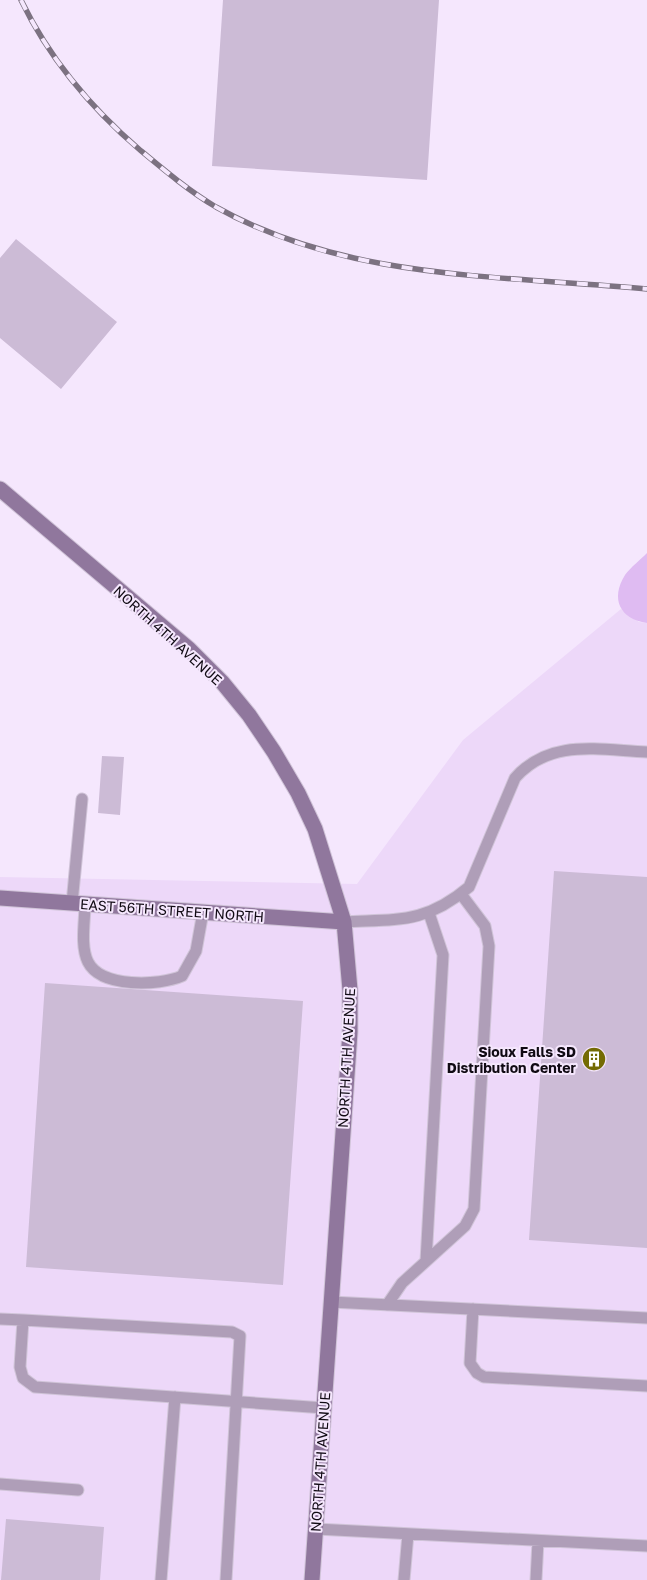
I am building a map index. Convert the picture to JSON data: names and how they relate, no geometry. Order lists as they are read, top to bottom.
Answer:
{
  "streets": {
    "street": ["NORTH 4TH AVENUE", "EAST 56TH STREET NORTH"]
  },
  "crossings": [
    ["NORTH 4TH AVENUE", "EAST 56TH STREET NORTH"]
  ],
  "places": {
    "building": ["Sioux Falls SD Distribution Center"]
  }
}
